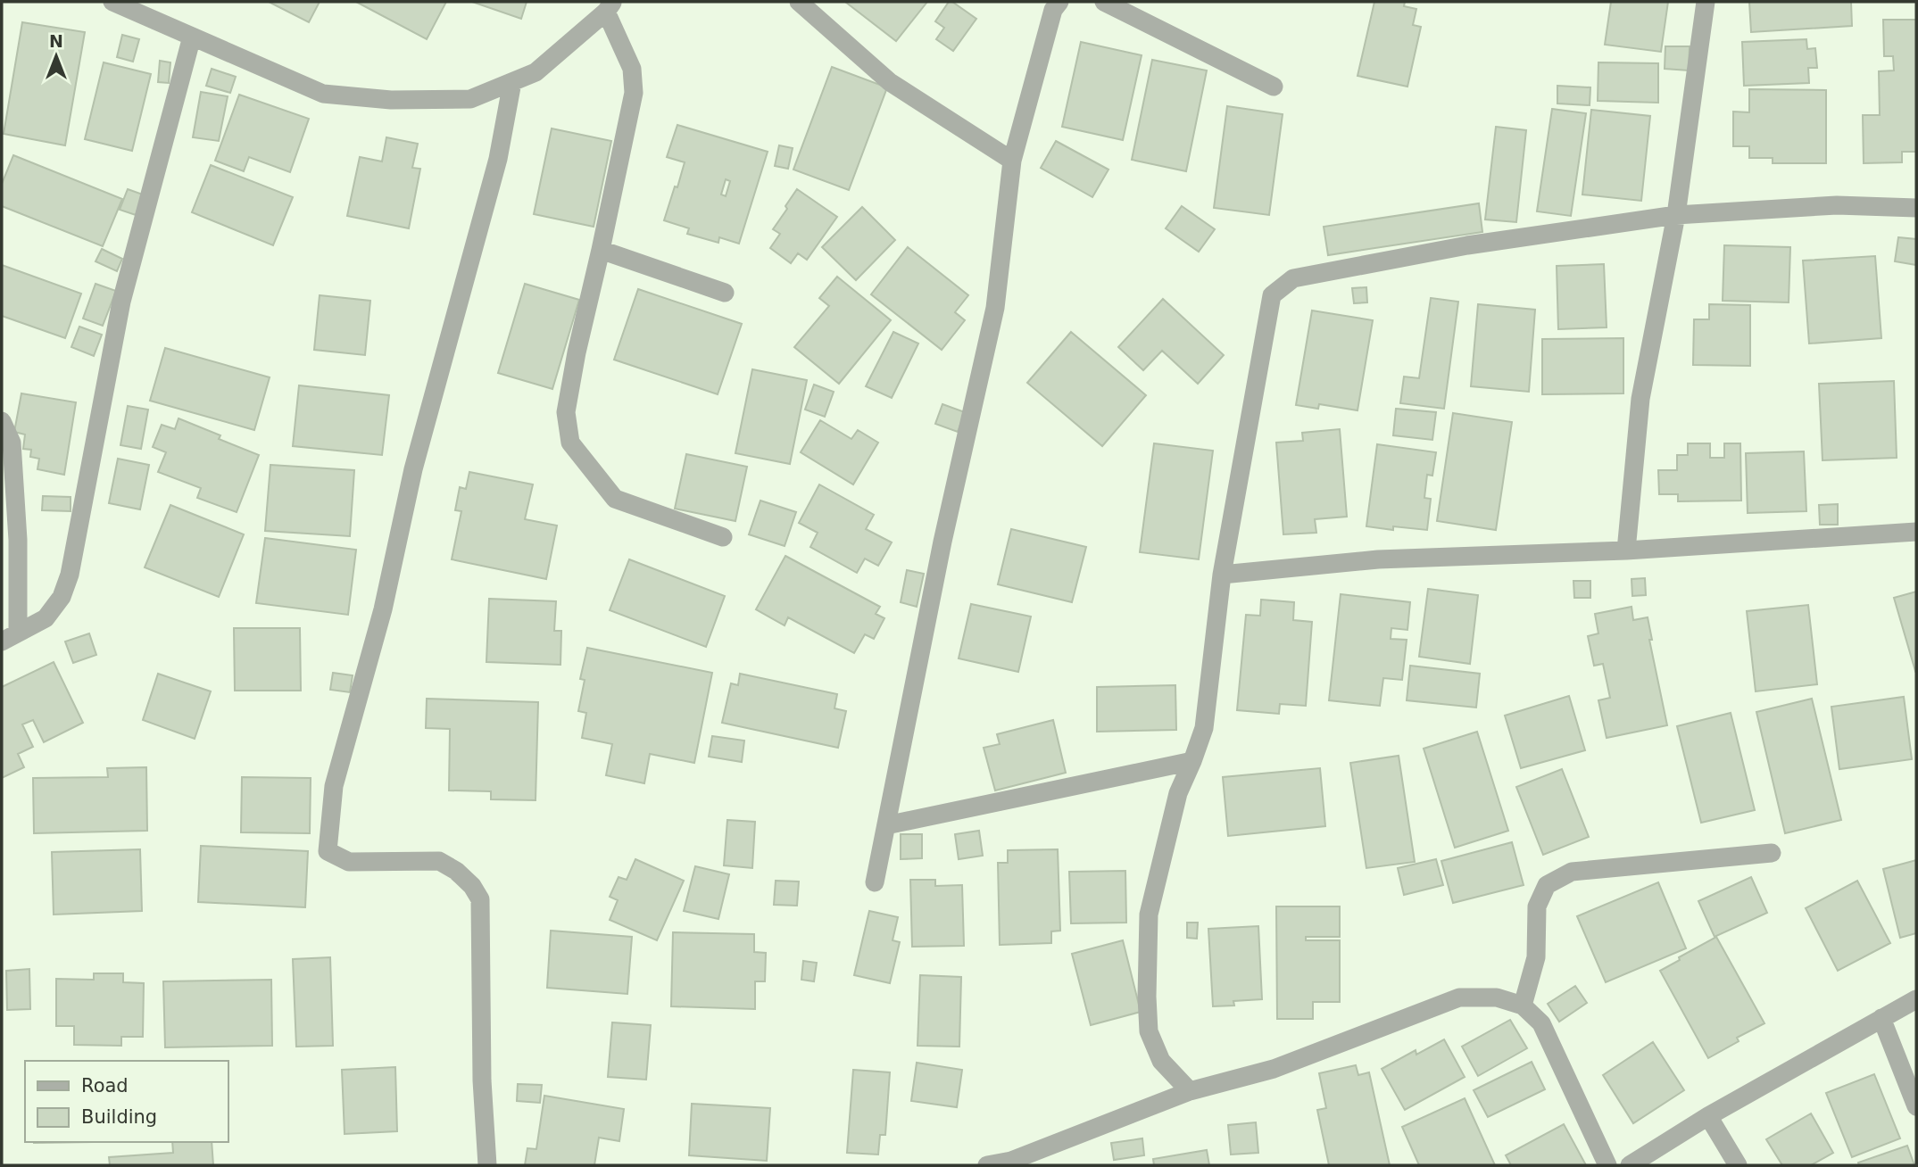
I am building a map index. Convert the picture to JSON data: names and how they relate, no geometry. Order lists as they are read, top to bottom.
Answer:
{
  "legend": ["Road", "Building"],
  "north": "top"
}
